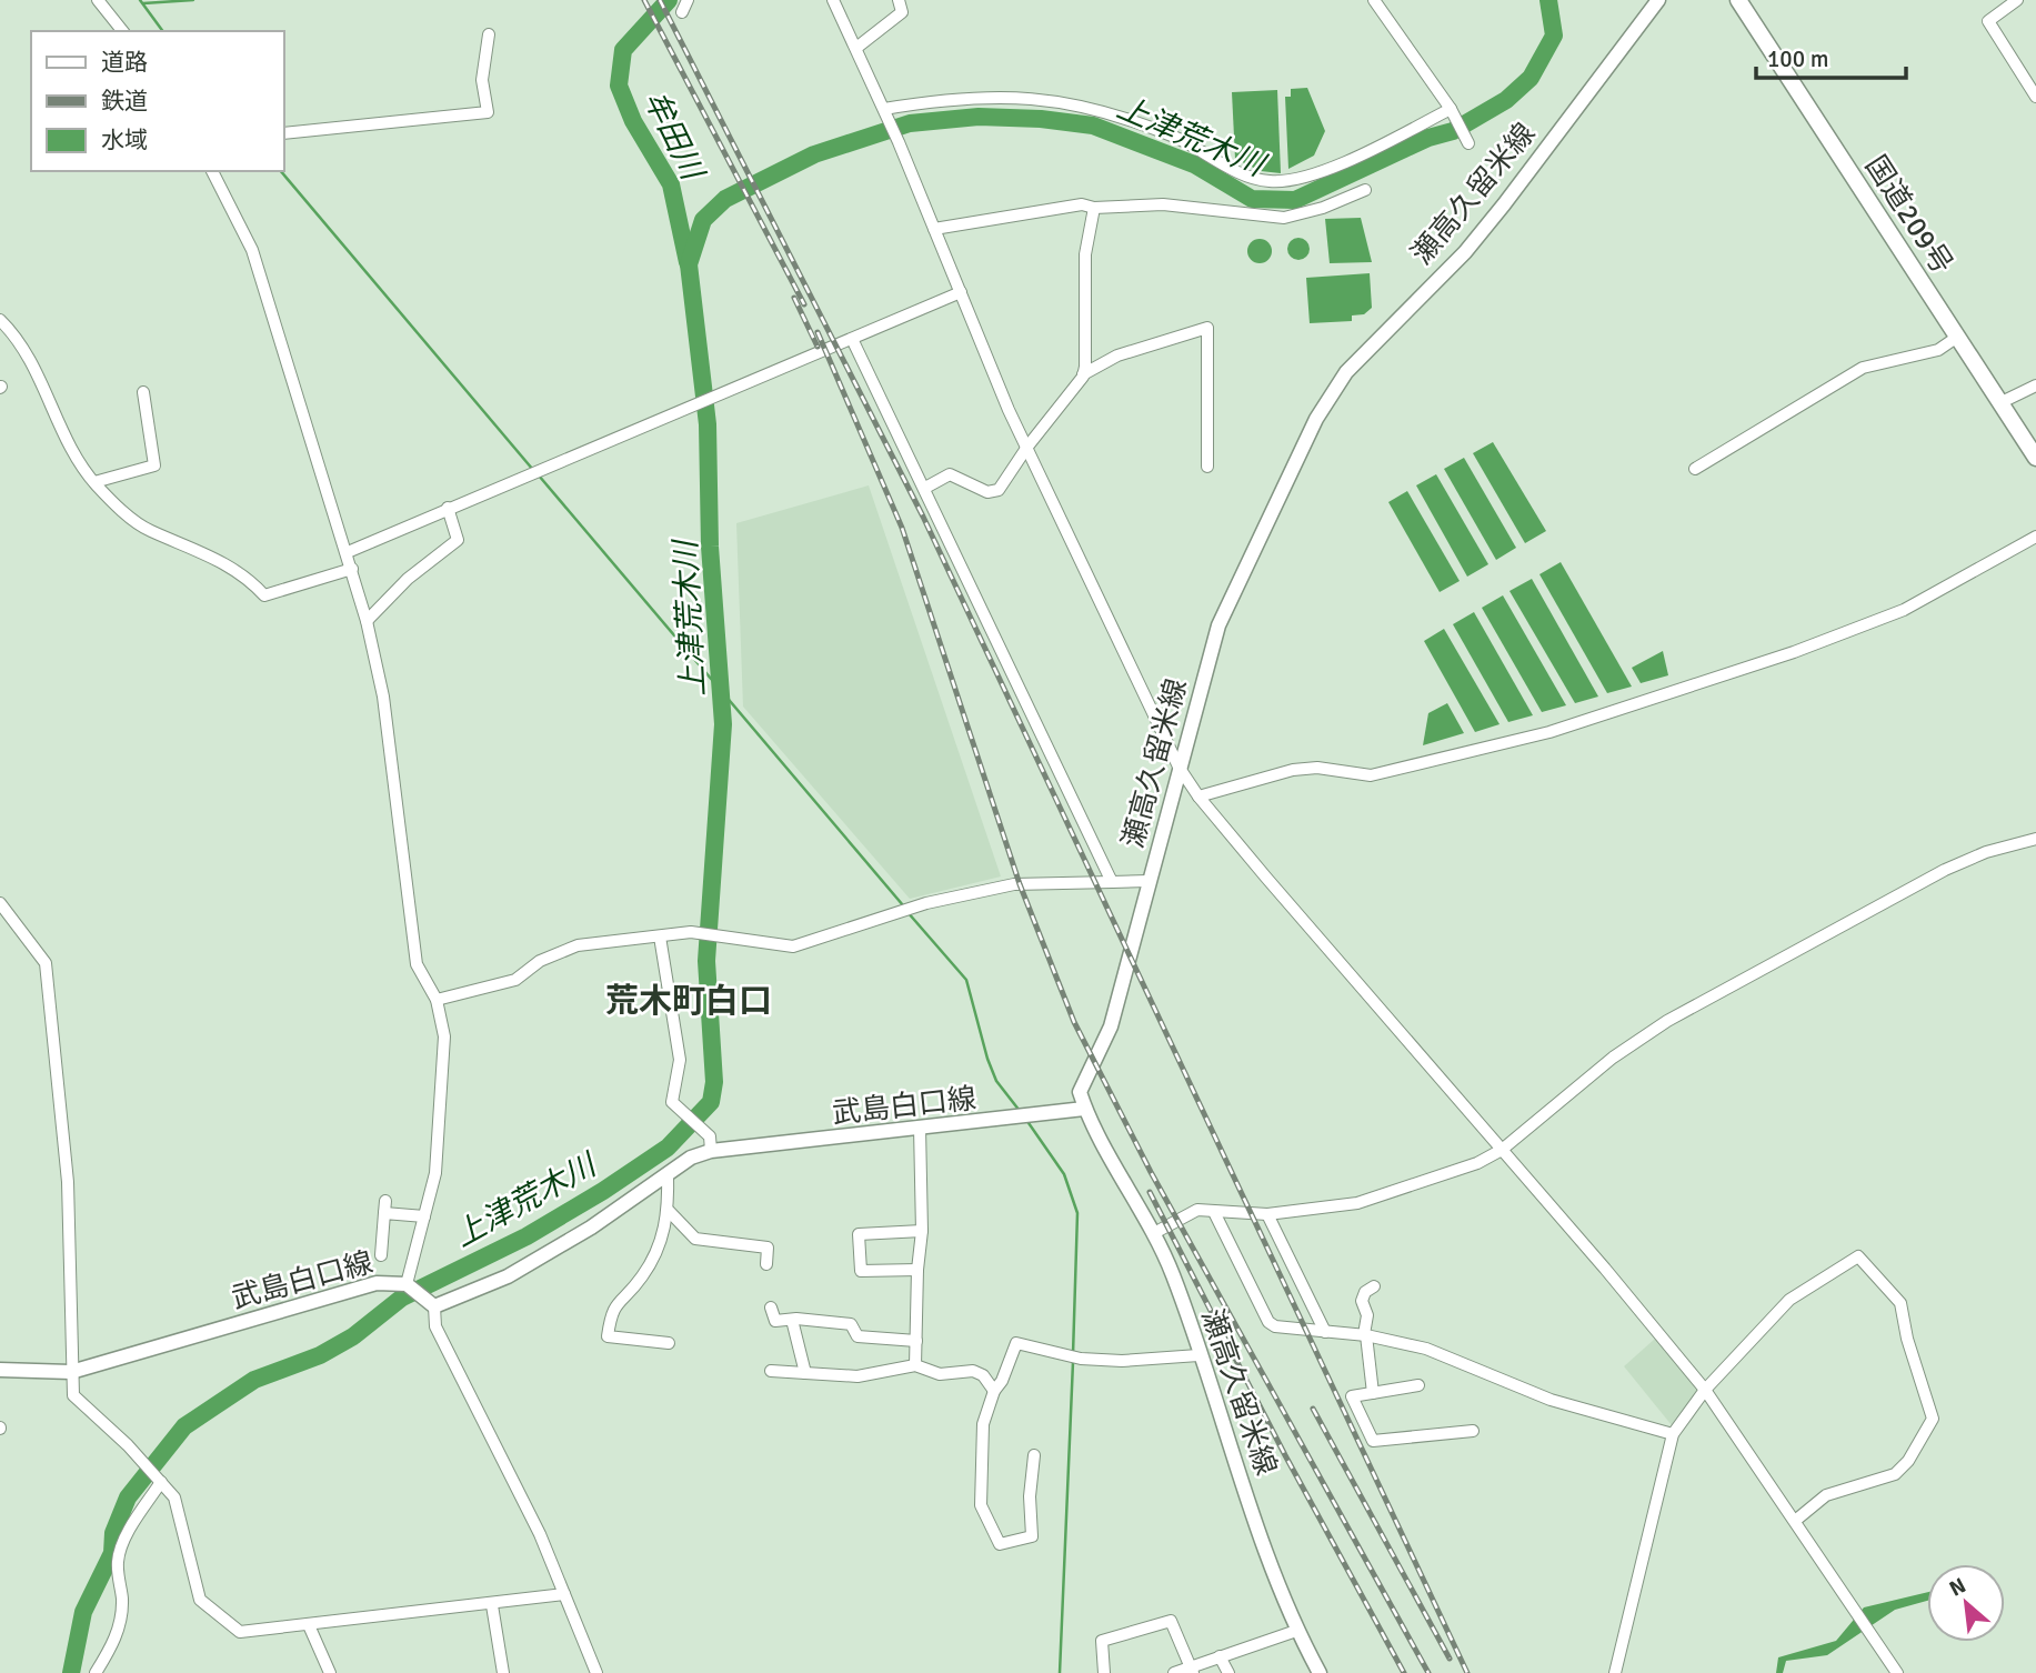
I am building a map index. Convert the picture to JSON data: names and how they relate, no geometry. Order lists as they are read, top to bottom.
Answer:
{
  "streets": {
    "highway": ["国道209号"],
    "main road": ["瀬高久留米線", "武島白口線"]
  },
  "crossings": [
    ["瀬高久留米線", "武島白口線"]
  ],
  "districts": ["荒木町白口"],
  "water": ["牟田川", "上津荒木川"],
  "legend": ["道路", "鉄道", "水域"],
  "scale_bar": "100 m",
  "north": "top left"
}
